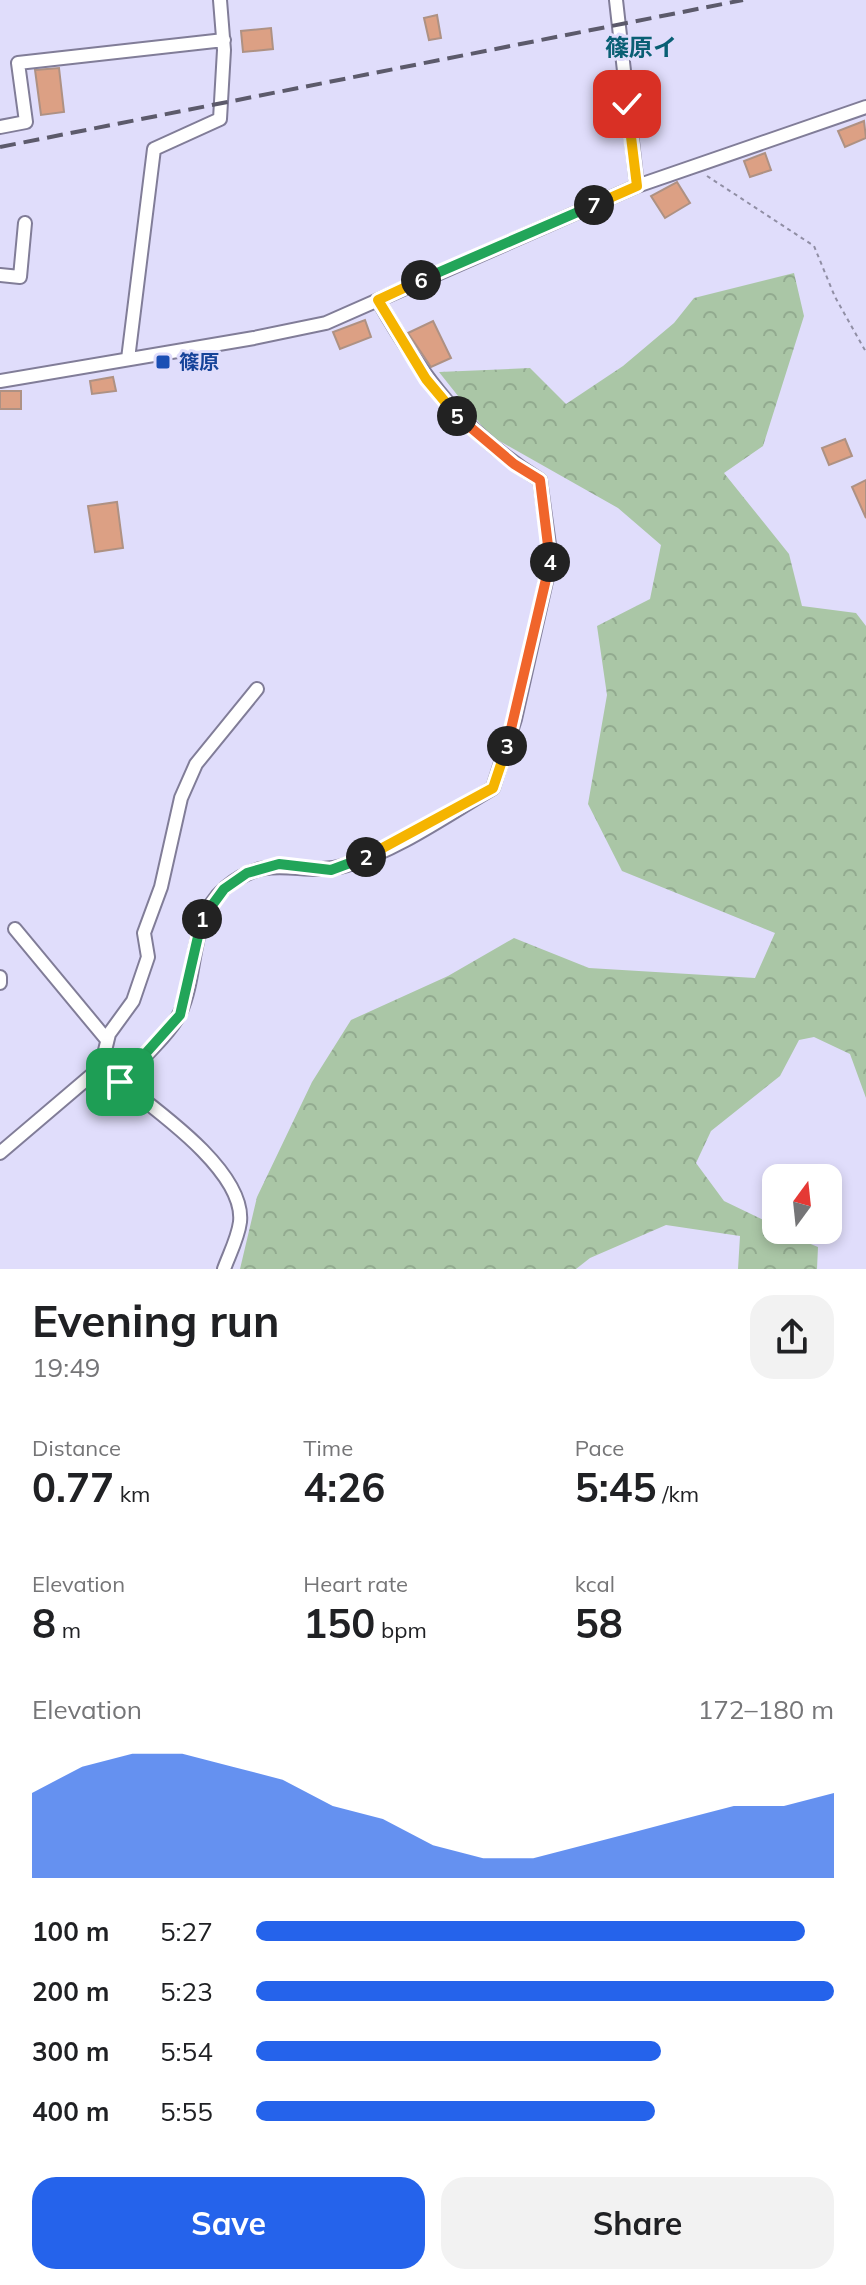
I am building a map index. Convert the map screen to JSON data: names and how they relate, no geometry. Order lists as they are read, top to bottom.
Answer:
{
  "districts": ["篠原イ"],
  "places": {
    "transit": ["篠原"]
  },
  "north": "top",
  "page": {
    "pins": [
      "7",
      "6",
      "5",
      "4",
      "3",
      "2",
      "1"
    ],
    "heading": ["Evening run", "19:49"],
    "stats": [
      ["Distance", "0.77 km"],
      ["Time", "4:26"],
      ["Pace", "5:45 /km"],
      ["Elevation", "8 m"],
      ["Heart rate", "150 bpm"],
      ["kcal", "58"]
    ],
    "chart": ["Elevation", "172–180 m"],
    "list": [
      {
        "name": "100 m",
        "note": "5:27"
      },
      {
        "name": "200 m",
        "note": "5:23"
      },
      {
        "name": "300 m",
        "note": "5:54"
      },
      {
        "name": "400 m",
        "note": "5:55"
      }
    ],
    "buttons": ["Save", "Share"]
  }
}
